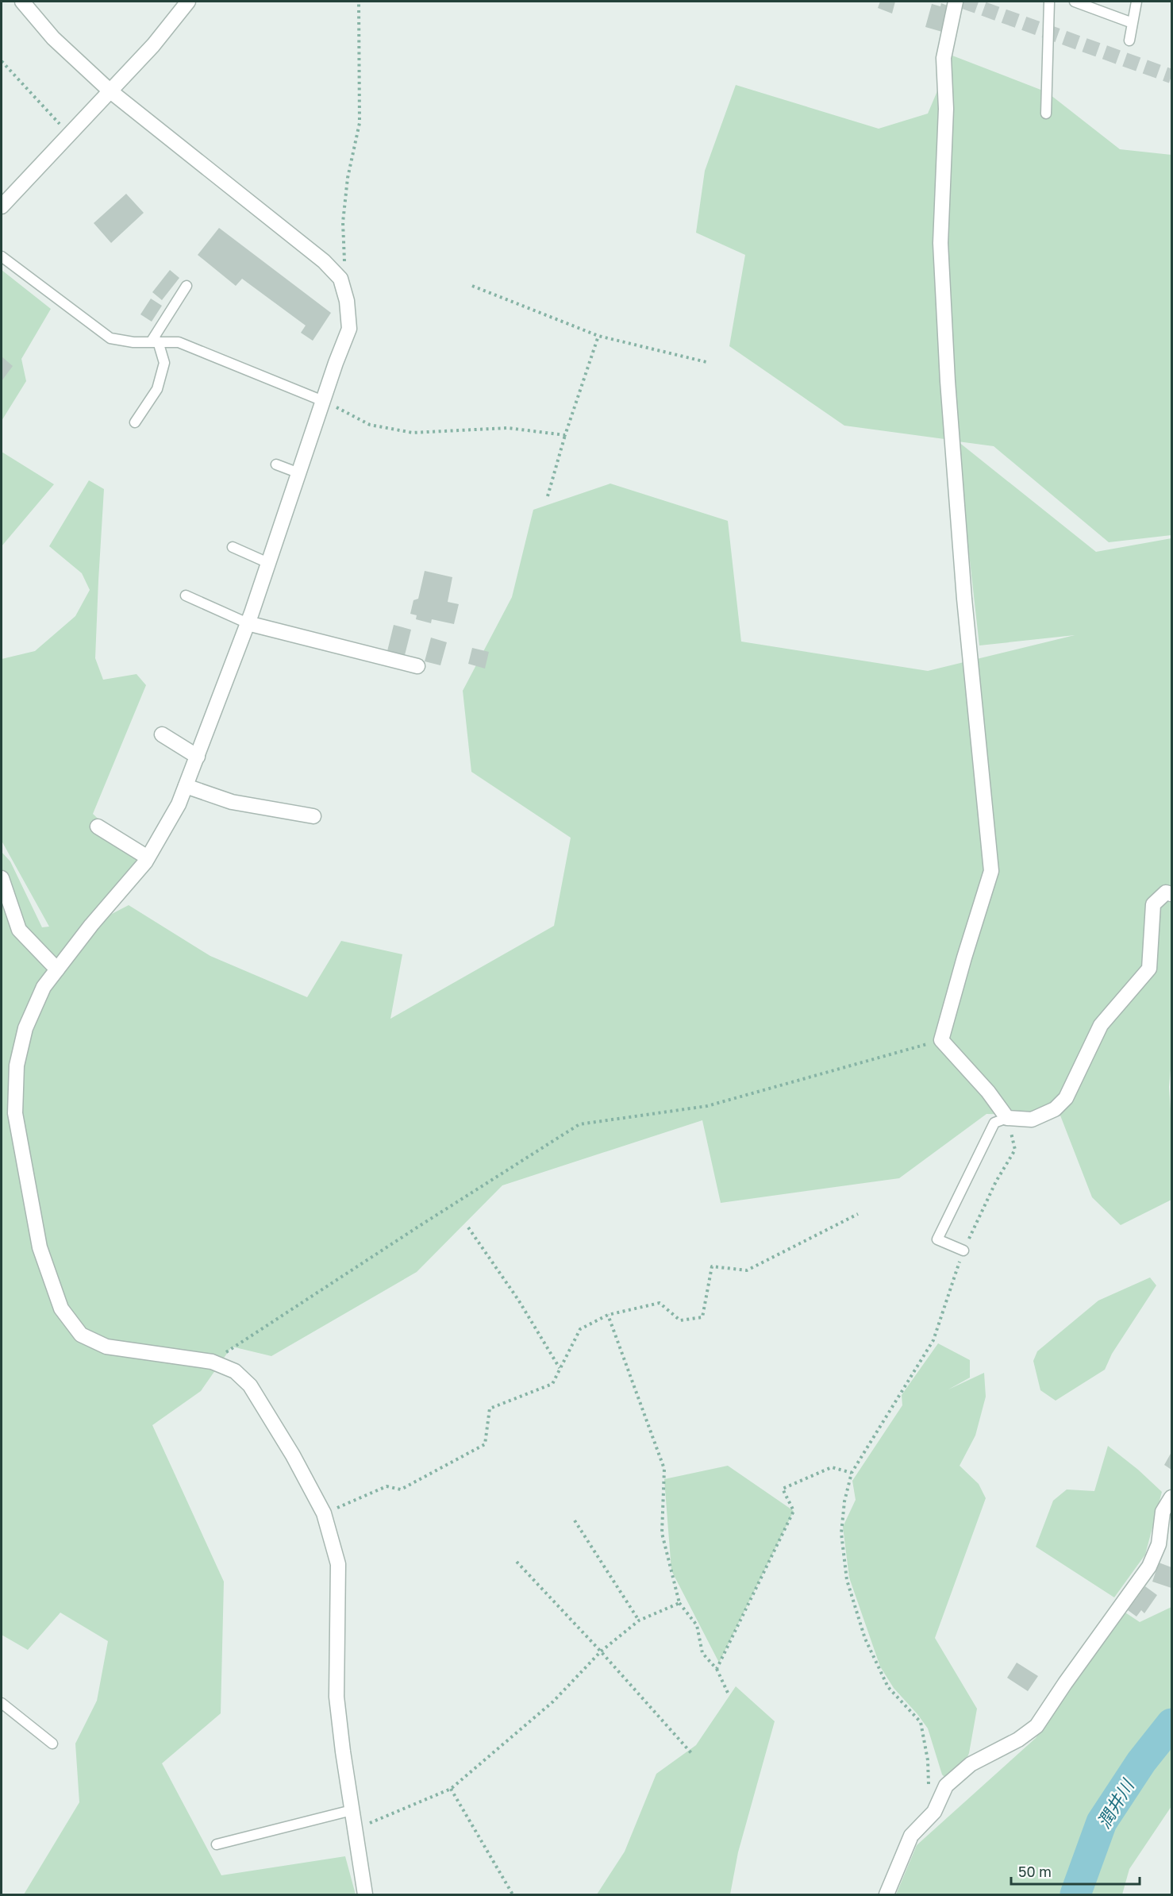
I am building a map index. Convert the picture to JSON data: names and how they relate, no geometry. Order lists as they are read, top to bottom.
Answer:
{
  "water": ["潤井川"],
  "scale_bar": "50 m"
}
